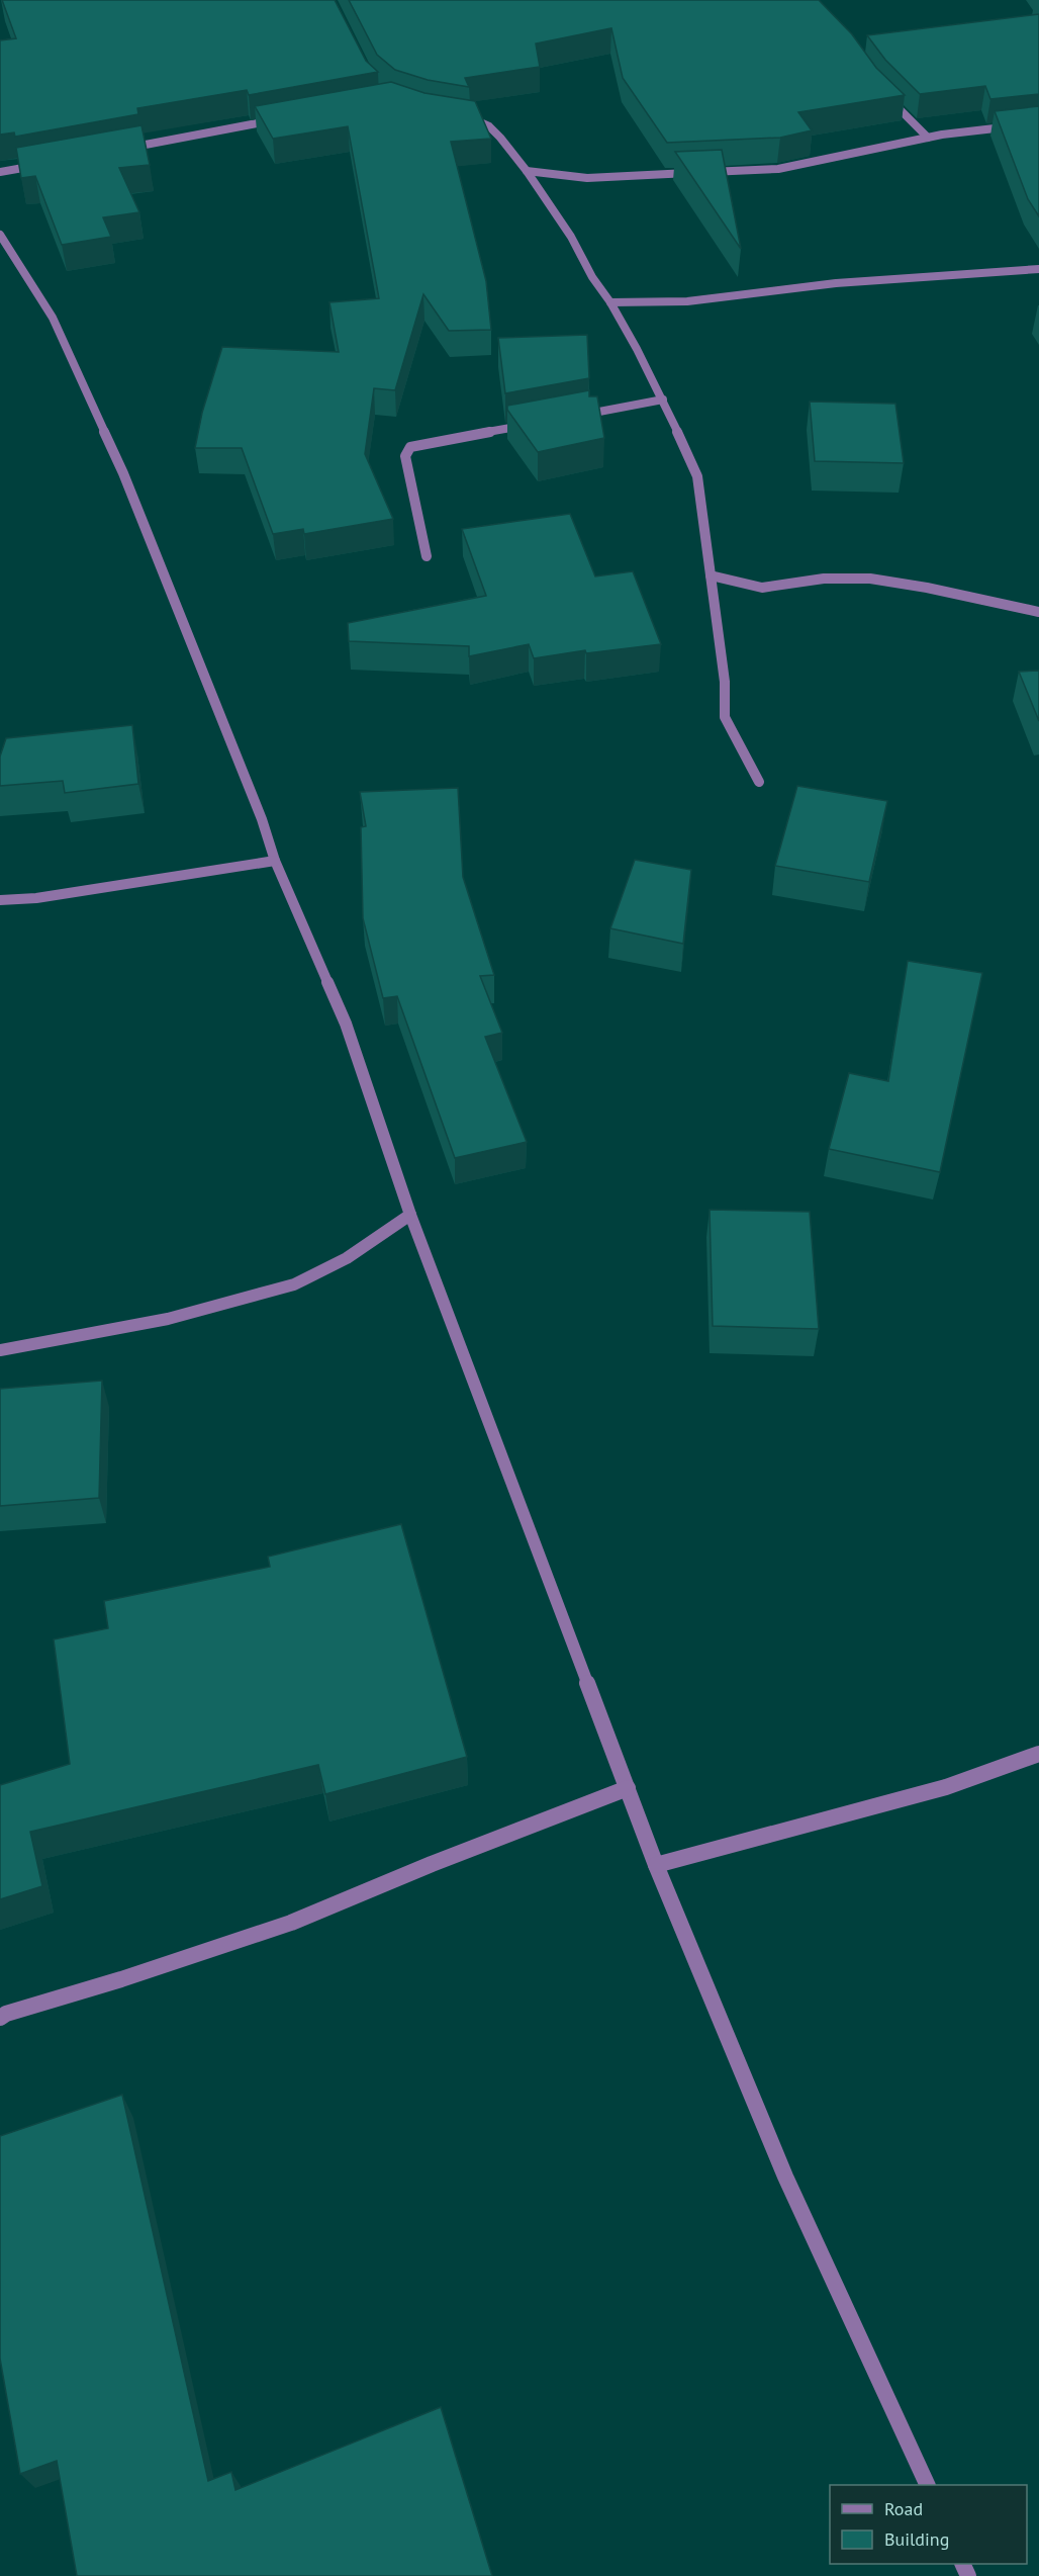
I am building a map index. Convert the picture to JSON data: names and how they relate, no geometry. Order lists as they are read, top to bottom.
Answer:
{
  "legend": ["Road", "Building"]
}
